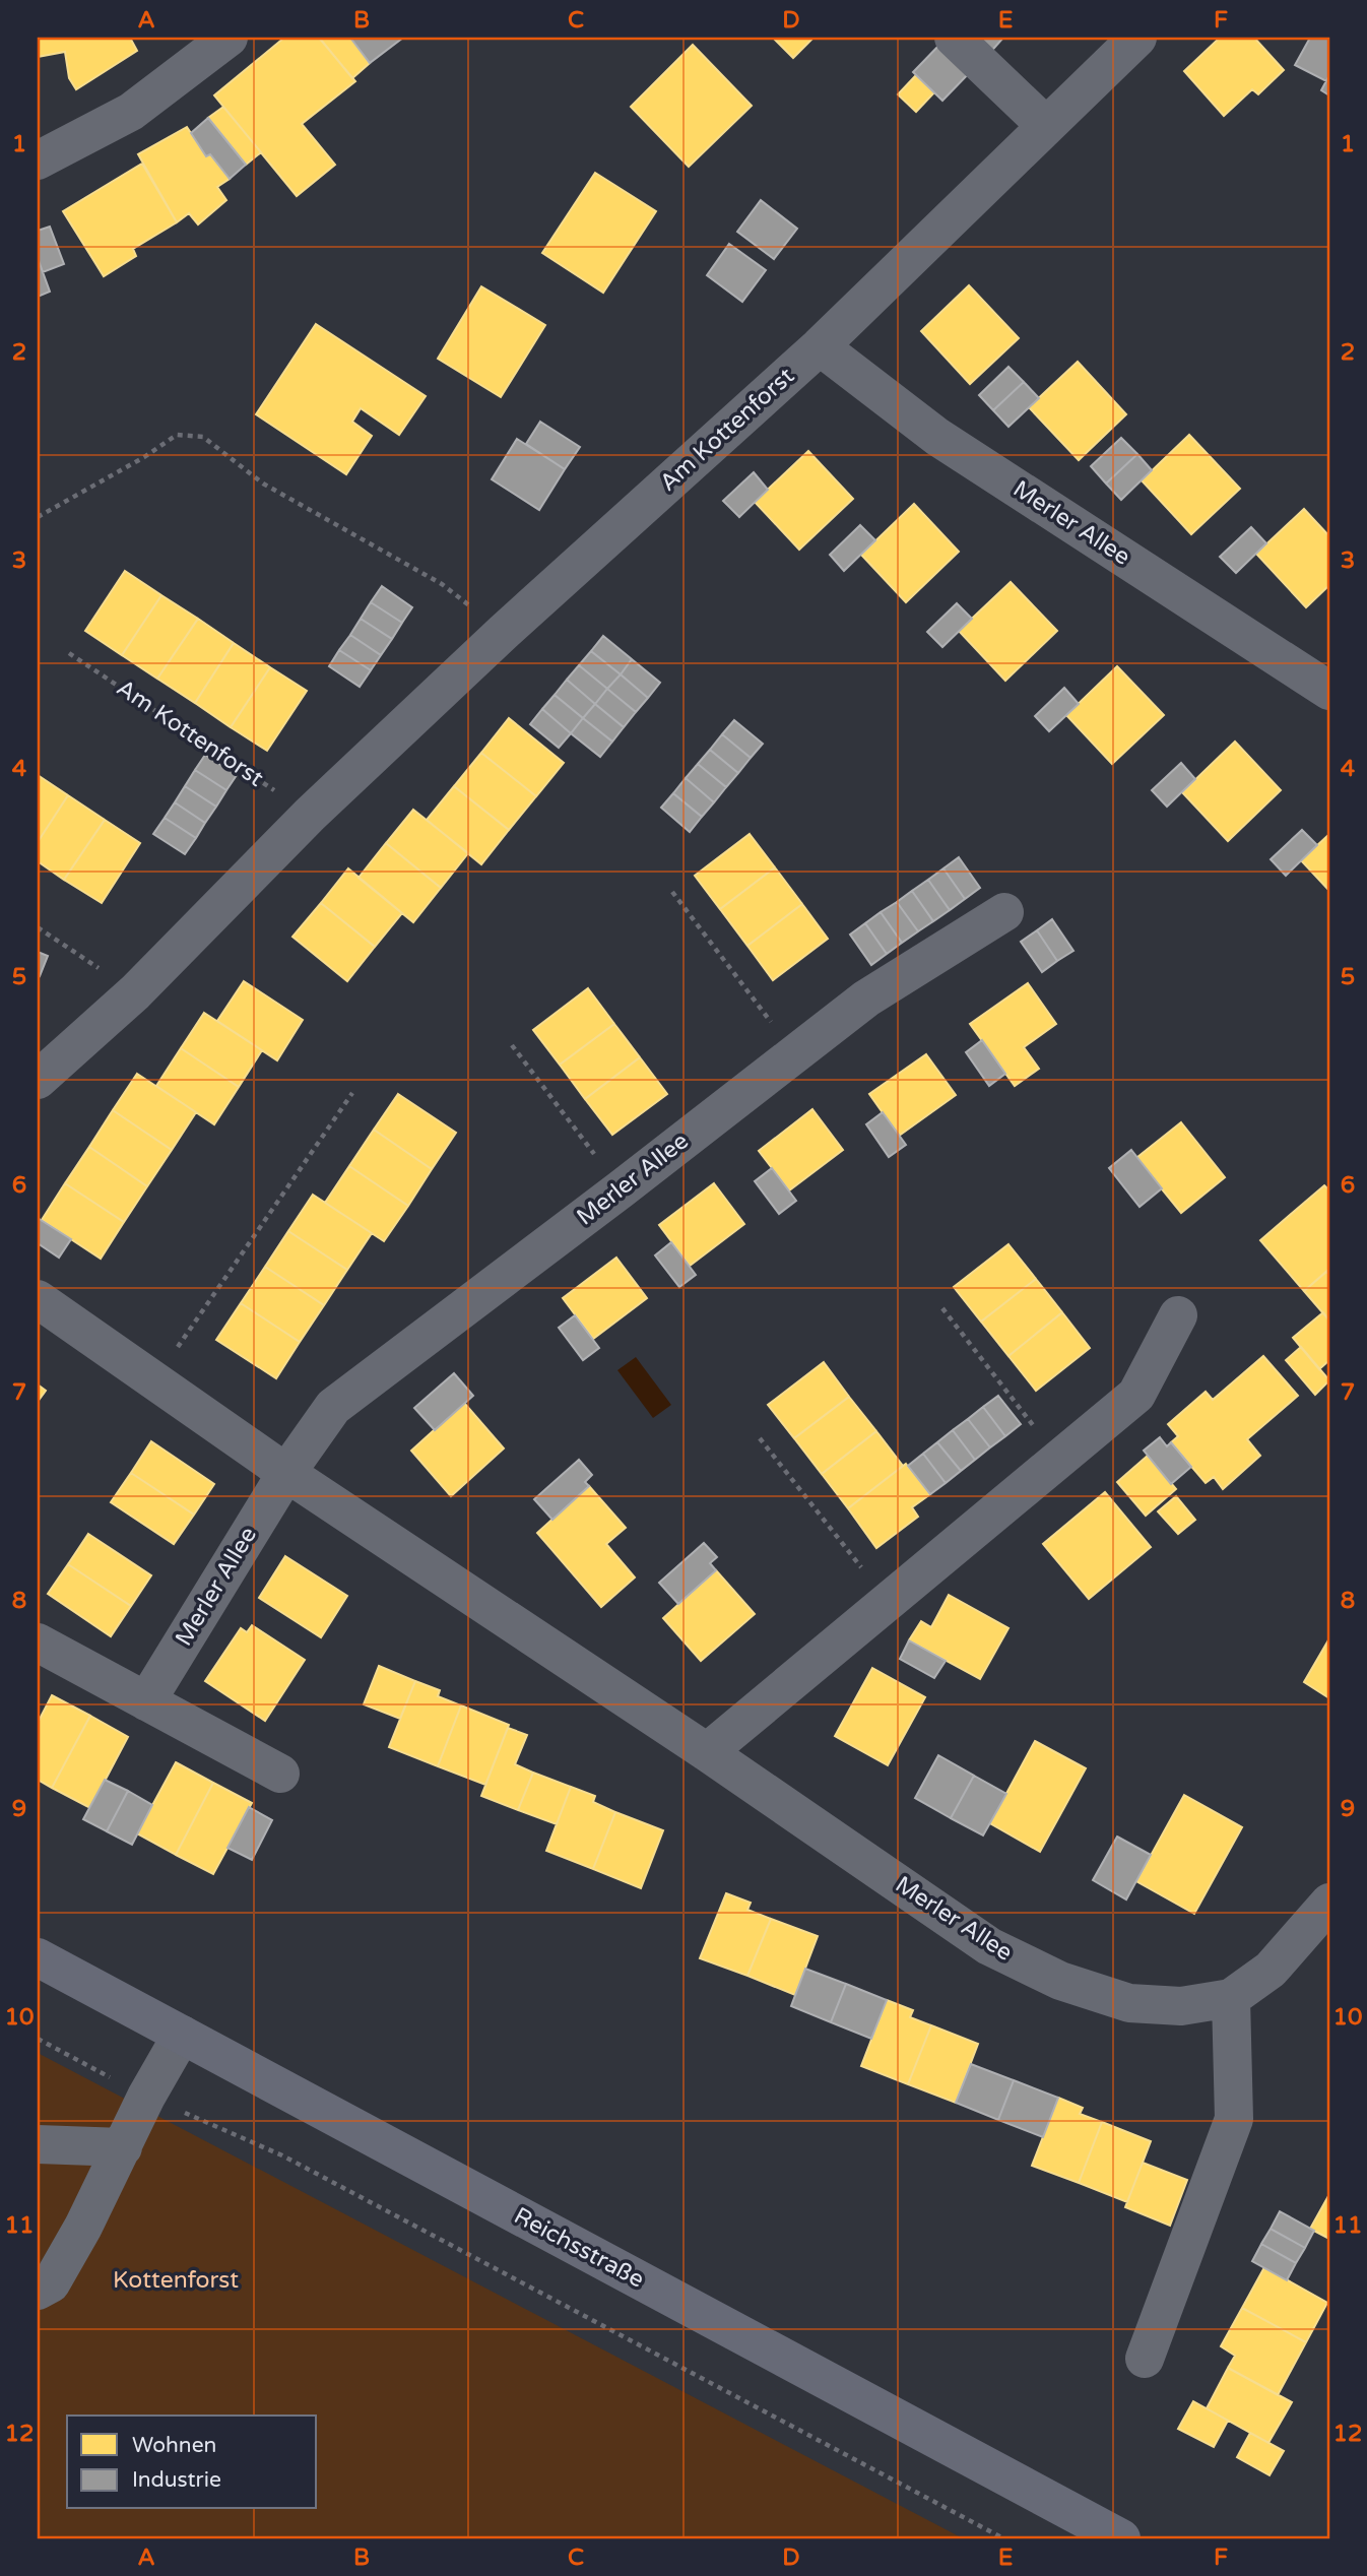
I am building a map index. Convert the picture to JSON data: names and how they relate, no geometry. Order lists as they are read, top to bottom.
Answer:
{
  "streets": {
    "main road": ["Reichsstraße"],
    "street": ["Am Kottenforst", "Merler Allee"]
  },
  "crossings": [
    ["Am Kottenforst", "Merler Allee"]
  ],
  "parks": ["Kottenforst"],
  "legend": ["Wohnen", "Industrie"],
  "grid": {
    "columns": [
      "A",
      "B",
      "C",
      "D",
      "E",
      "F"
    ],
    "rows": [
      "1",
      "2",
      "3",
      "4",
      "5",
      "6",
      "7",
      "8",
      "9",
      "10",
      "11",
      "12"
    ]
  }
}
